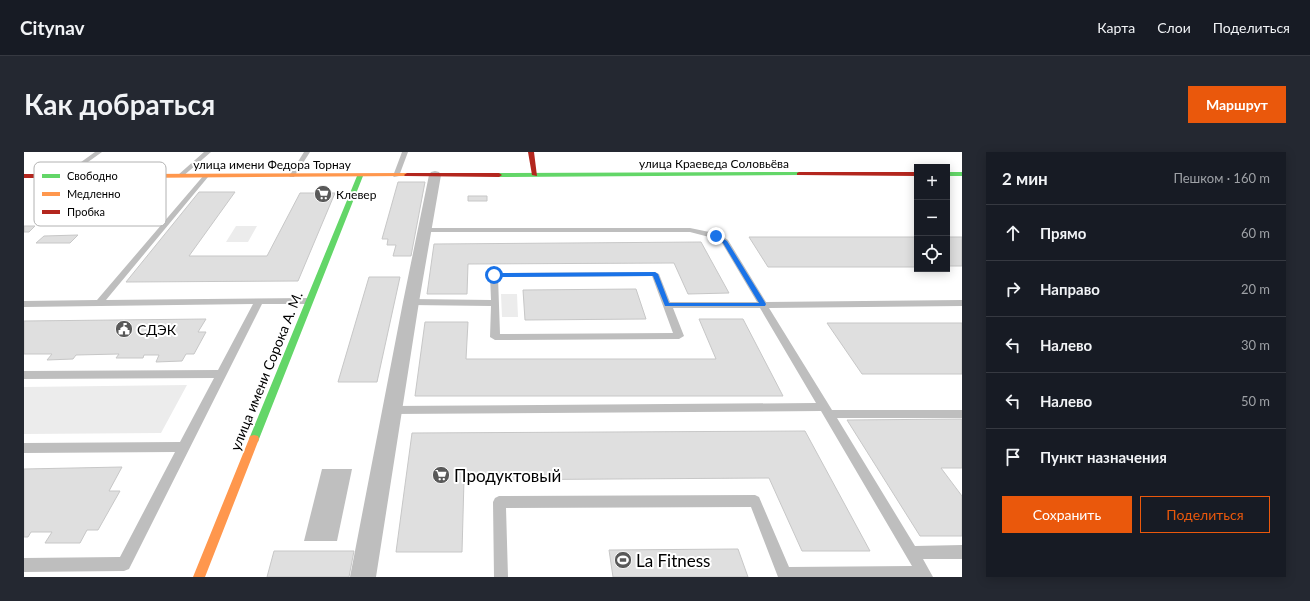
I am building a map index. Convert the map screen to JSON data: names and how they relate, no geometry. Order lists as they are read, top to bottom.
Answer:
{
  "streets": {
    "street": ["улица Краеведа Соловьёва", "улица имени Федора Торнау", "улица имени Сорока А. М."]
  },
  "crossings": [
    ["улица Краеведа Соловьёва", "улица имени Федора Торнау"],
    ["улица имени Федора Торнау", "улица имени Сорока А. М."]
  ],
  "places": {
    "supermarket": ["Клевер", "Продуктовый"],
    "public building": ["СДЭК"],
    "sports": ["La Fitness"]
  },
  "legend": ["Свободно", "Медленно", "Пробка"],
  "page": {
    "header": "Citynav",
    "nav": ["Карта", "Слои", "Поделиться"],
    "buttons": [
      "Маршрут",
      ["Сохранить", "Поделиться"]
    ],
    "title": "Как добраться",
    "heading": ["2 мин", "Пешком · 160 m"],
    "map_buttons": ["+", "−"],
    "list": [
      ["Прямо", "60 m"],
      ["Направо", "20 m"],
      ["Налево", "30 m"],
      ["Налево", "50 m"],
      "Пункт назначения"
    ]
  }
}
